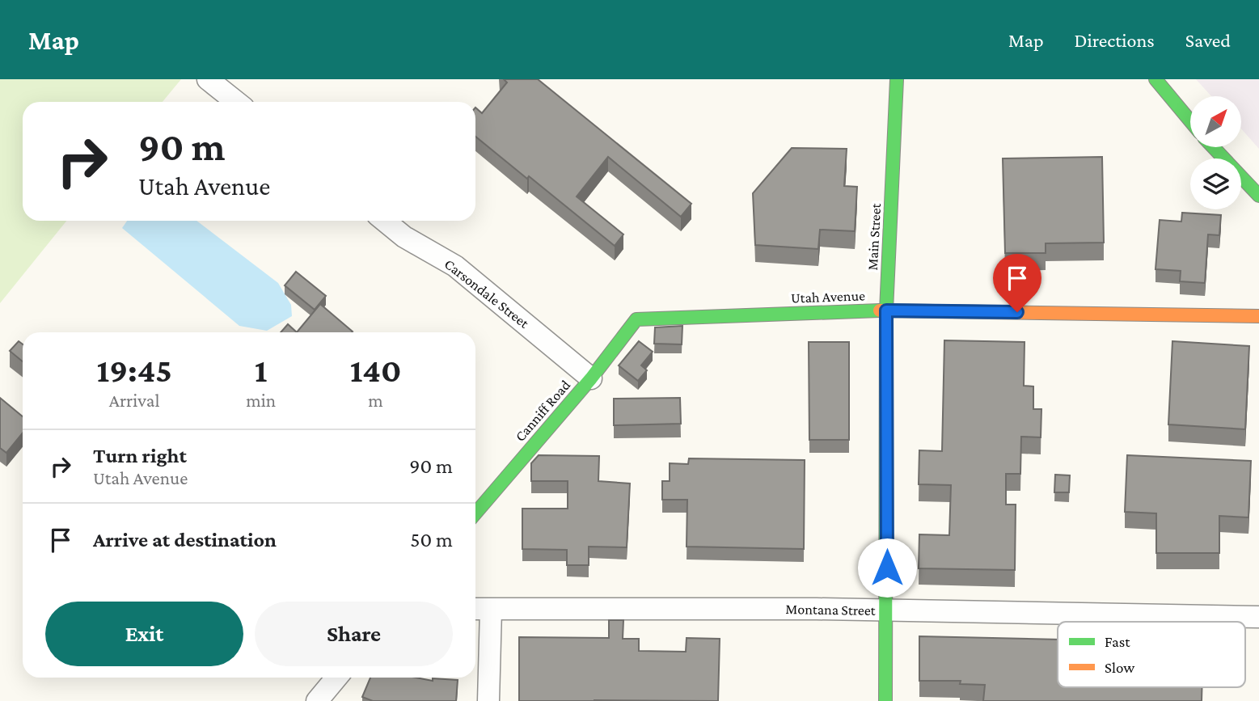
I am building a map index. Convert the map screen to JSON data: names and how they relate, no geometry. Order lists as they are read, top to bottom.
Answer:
{
  "streets": {
    "street": [
      "Main Street",
      "Carsondale Street",
      "Utah Avenue",
      "Canniff Road",
      "Montana Street"
    ]
  },
  "crossings": [
    ["Main Street", "Utah Avenue"],
    ["Main Street", "Montana Street"],
    ["Carsondale Street", "Canniff Road"],
    ["Utah Avenue", "Canniff Road"]
  ],
  "legend": ["Fast", "Slow"],
  "north": "top right",
  "page": {
    "header": "Map",
    "nav": ["Map", "Directions", "Saved"],
    "turn": ["90 m", "Utah Avenue"],
    "eta": [
      "19:45",
      "Arrival",
      "1",
      "min",
      "140",
      "m"
    ],
    "list": [
      {
        "name": "Turn right",
        "note": "Utah Avenue",
        "value": "90 m"
      },
      {
        "name": "Arrive at destination",
        "value": "50 m"
      }
    ],
    "buttons": ["Exit", "Share"]
  }
}
